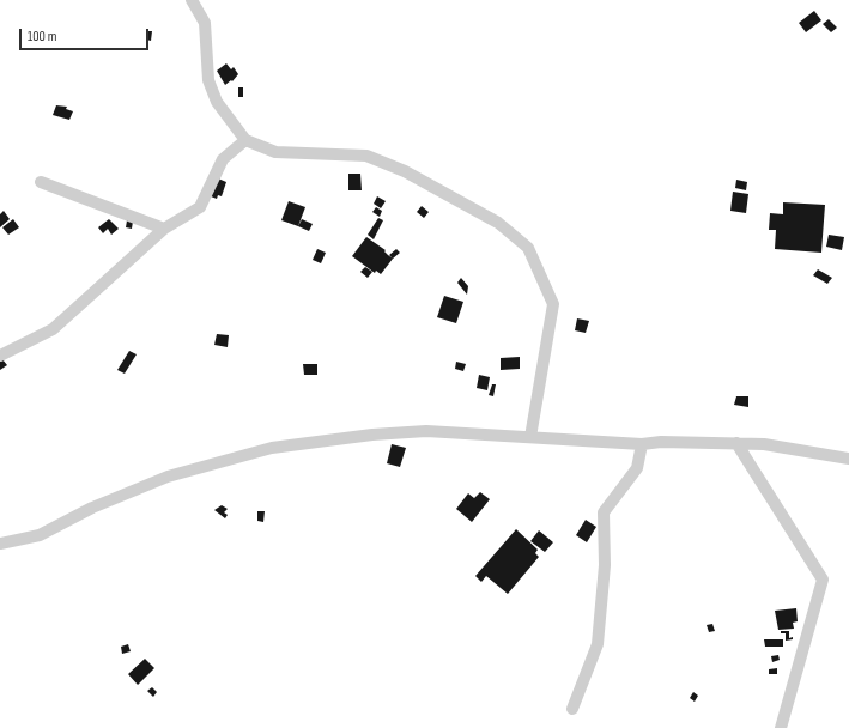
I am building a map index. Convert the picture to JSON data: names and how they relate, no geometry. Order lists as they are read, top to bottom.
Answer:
{
  "scale_bar": "100 m"
}
